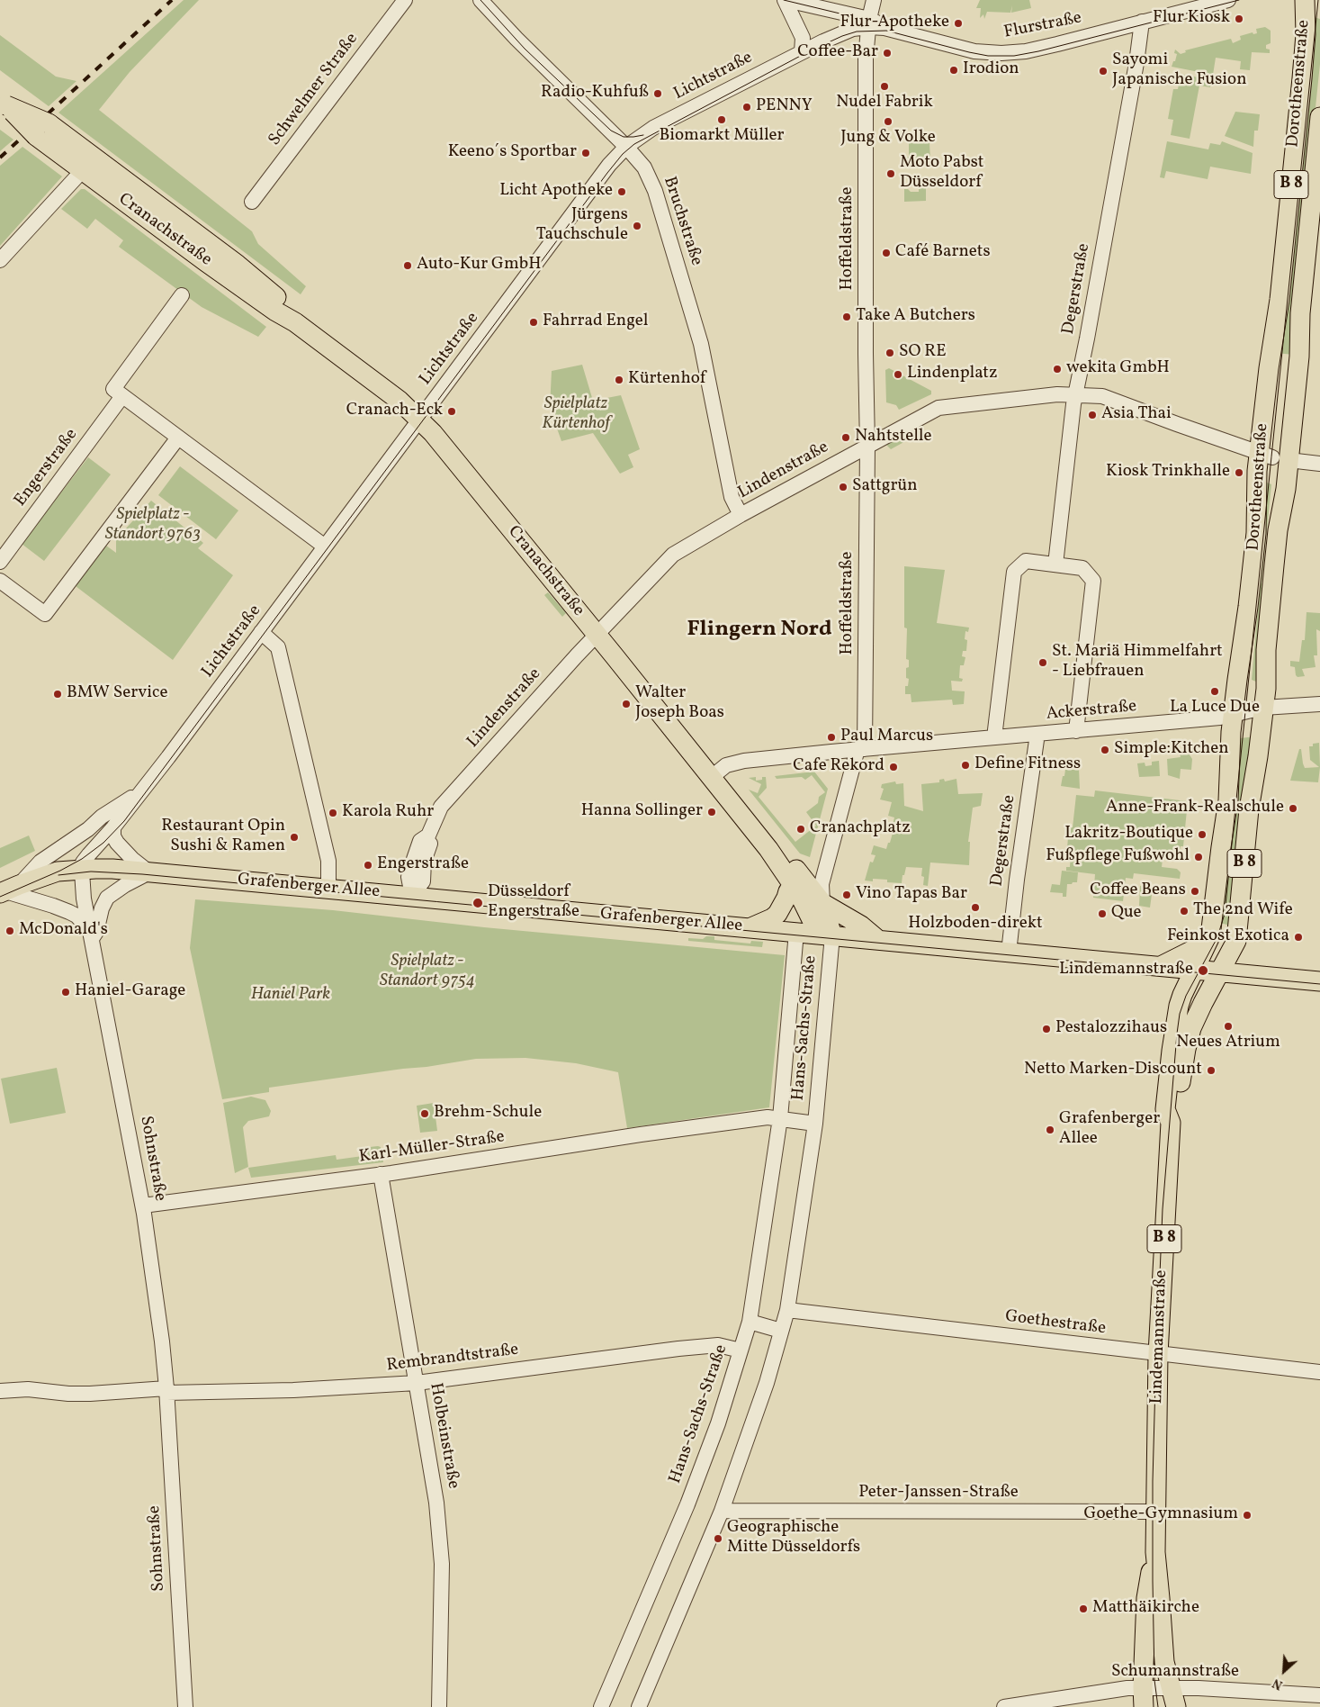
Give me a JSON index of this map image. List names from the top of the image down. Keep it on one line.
{"streets":{"main road":["Dorotheenstraße","B 8","Cranachstraße","Grafenberger Allee","Lindemannstraße"],"street":["Flurstraße","Lichtstraße","Schwelmer Straße","Bruchstraße","Hoffeldstraße","Degerstraße","Engerstraße","Lindenstraße","Ackerstraße","Hans-Sachs-Straße","Karl-Müller-Straße","Sohnstraße","Goethestraße","Rembrandtstraße","Holbeinstraße","Peter-Janssen-Straße","Schumannstraße"]},"crossings":[["Flurstraße","Lichtstraße"],["Flurstraße","Hoffeldstraße"],["Flurstraße","Degerstraße"],["Lichtstraße","Bruchstraße"],["Lichtstraße","Cranachstraße"],["Lichtstraße","Hoffeldstraße"],["Dorotheenstraße","B 8"],["Dorotheenstraße","Lindenstraße"],["Dorotheenstraße","Ackerstraße"],["Dorotheenstraße","Grafenberger Allee"],["Dorotheenstraße","Lindemannstraße"],["B 8","Grafenberger Allee"],["B 8","Lindemannstraße"],["Bruchstraße","Lindenstraße"],["Cranachstraße","Hoffeldstraße"],["Cranachstraße","Lindenstraße"],["Cranachstraße","Grafenberger Allee"],["Cranachstraße","Hans-Sachs-Straße"],["Hoffeldstraße","Lindenstraße"],["Hoffeldstraße","Ackerstraße"],["Degerstraße","Lindenstraße"],["Degerstraße","Ackerstraße"],["Degerstraße","Grafenberger Allee"],["Lindenstraße","Grafenberger Allee"],["Grafenberger Allee","Hans-Sachs-Straße"],["Grafenberger Allee","Sohnstraße"],["Grafenberger Allee","Lindemannstraße"],["Hans-Sachs-Straße","Karl-Müller-Straße"],["Hans-Sachs-Straße","Goethestraße"],["Hans-Sachs-Straße","Rembrandtstraße"],["Hans-Sachs-Straße","Peter-Janssen-Straße"],["Karl-Müller-Straße","Sohnstraße"],["Karl-Müller-Straße","Holbeinstraße"],["Sohnstraße","Rembrandtstraße"],["Goethestraße","Lindemannstraße"],["Lindemannstraße","Peter-Janssen-Straße"],["Lindemannstraße","Schumannstraße"],["Rembrandtstraße","Holbeinstraße"]],"districts":["Flingern Nord"],"parks":["Spielplatz Kürtenhof","Spielplatz - Standort 9763","Spielplatz - Standort 9754","Haniel Park"],"places":["Flur Kiosk","Flur-Apotheke","Coffee-Bar","Irodion","Sayomi Japanische Fusion","Nudel Fabrik","Radio-Kuhfuß","PENNY","Biomarkt Müller","Jung & Volke","Keeno´s Sportbar","Moto Pabst Düsseldorf","Licht Apotheke","Jürgens Tauchschule","Café Barnets","Auto-Kur GmbH","Take A Butchers","Fahrrad Engel","SO RE","wekita GmbH","Lindenplatz","Kürtenhof","Cranach-Eck","Asia Thai","Nahtstelle","Kiosk Trinkhalle","Sattgrün","St. Mariä Himmelfahrt - Liebfrauen","La Luce Due","BMW Service","Walter Joseph Boas","Paul Marcus","Simple:Kitchen","Define Fitness","Cafe Rekord","Anne-Frank-Realschule","Hanna Sollinger","Karola Ruhr","Cranachplatz","Lakritz-Boutique","Restaurant Opin Sushi & Ramen","Fußpflege Fußwohl","Engerstraße","Coffee Beans","Vino Tapas Bar","Düsseldorf Engerstraße","Holzboden-direkt","The 2nd Wife","Que","McDonald's","Feinkost Exotica","Lindemannstraße","Haniel-Garage","Neues Atrium","Pestalozzihaus","Netto Marken-Discount","Brehm-Schule","Grafenberger Allee","Goethe-Gymnasium","Geographische Mitte Düsseldorfs","Matthäikirche"],"north":"bottom left"}
